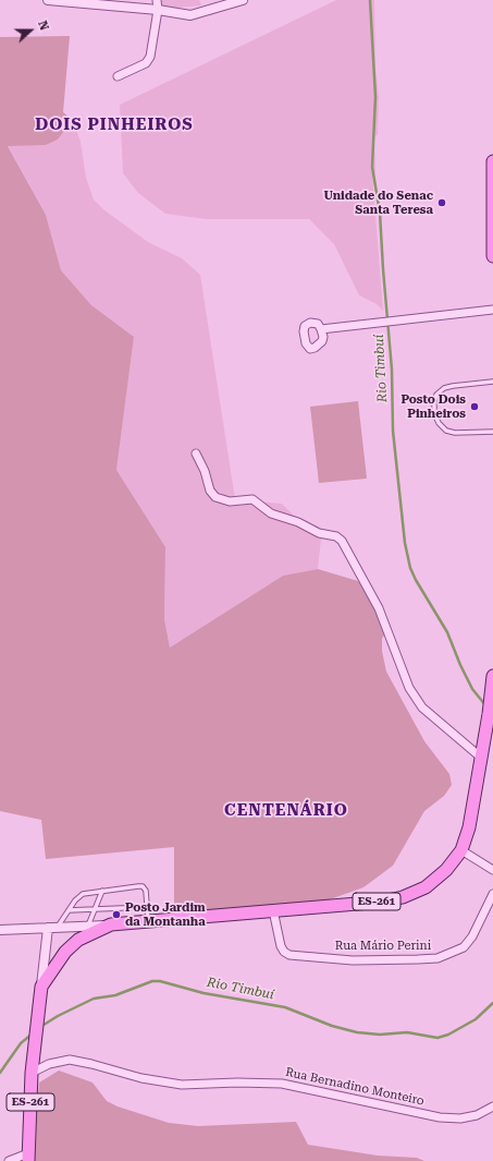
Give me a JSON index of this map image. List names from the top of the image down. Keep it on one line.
{"streets":{"main road":["ES-261"],"street":["Rua Mário Perini","Rua Bernadino Monteiro"]},"crossings":[["ES-261","Rua Mário Perini"],["ES-261","Rua Bernadino Monteiro"]],"districts":["DOIS PINHEIROS","CENTENÁRIO"],"water":["Rio Timbuí"],"places":["Unidade do Senac Santa Teresa","Posto Dois Pinheiros","Posto Jardim da Montanha"],"north":"right"}
